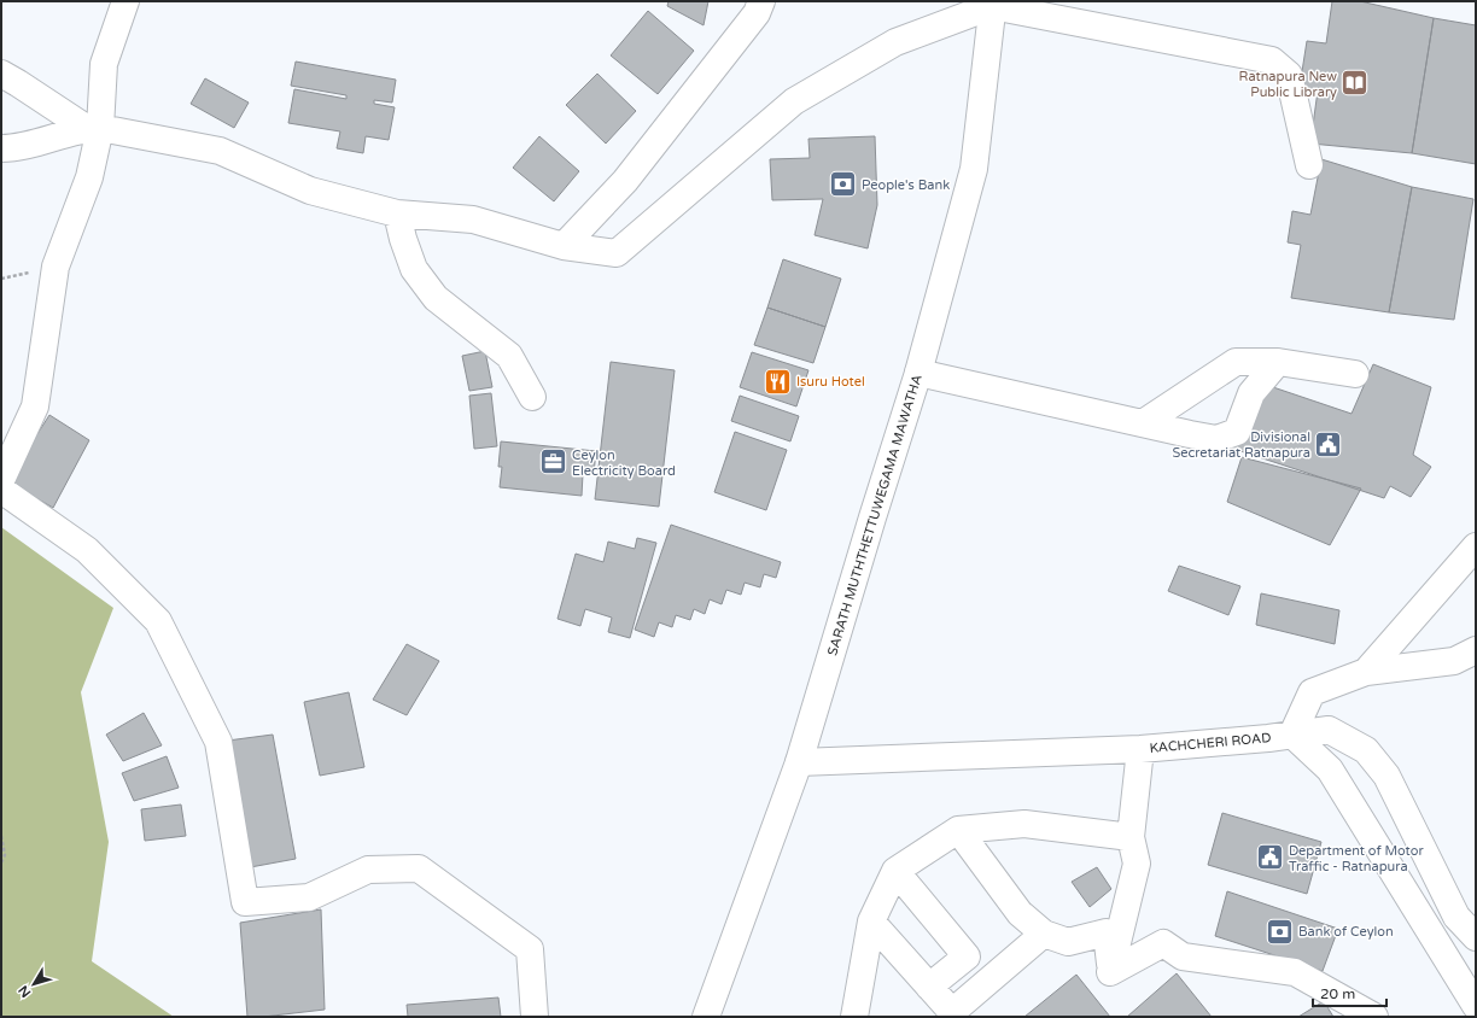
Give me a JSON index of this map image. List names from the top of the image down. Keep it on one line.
{"streets":{"street":["SARATH MUTHTHETTUWEGAMA MAWATHA","KACHCHERI ROAD"]},"crossings":[["SARATH MUTHTHETTUWEGAMA MAWATHA","KACHCHERI ROAD"]],"places":{"library":["Ratnapura New Public Library"],"bank":["People's Bank","Bank of Ceylon"],"restaurant":["Isuru Hotel"],"public building":["Divisional Secretariat Ratnapura","Department of Motor Traffic - Ratnapura"],"office":["Ceylon Electricity Board"]},"scale_bar":"20 m","north":"bottom left"}
